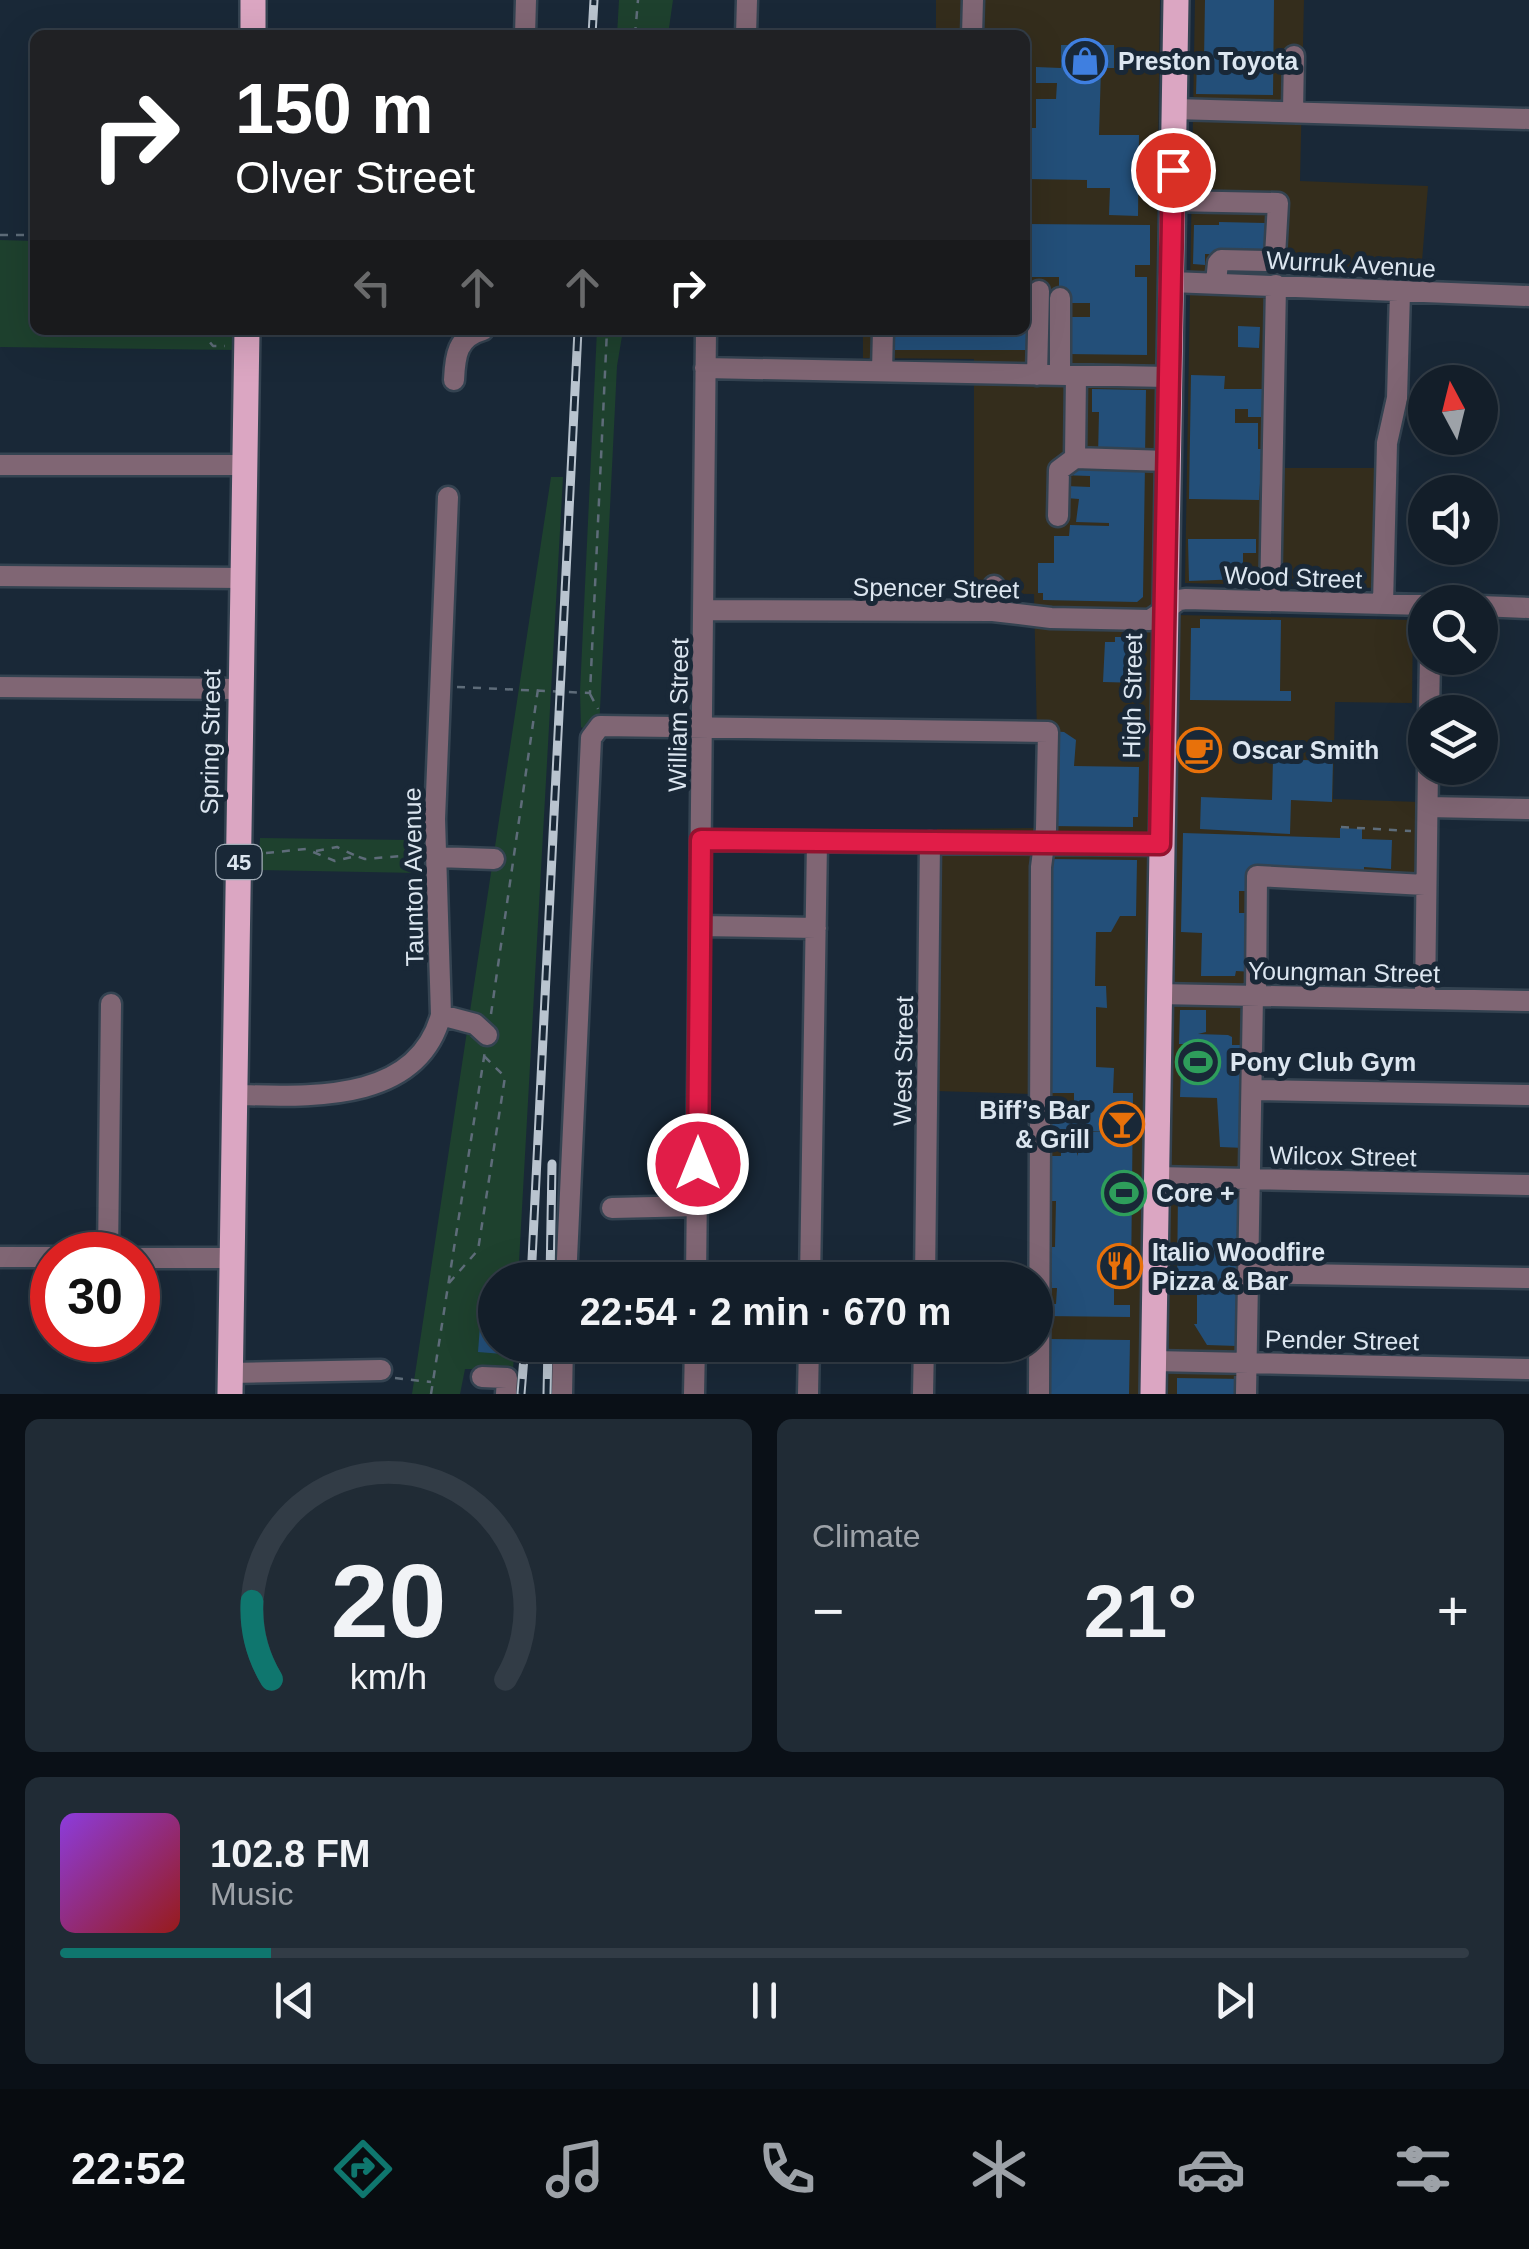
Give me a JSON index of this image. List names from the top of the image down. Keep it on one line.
{"streets":{"main road":["High Street","Spring Street","45"],"street":["Wurruk Avenue","Wood Street","Spencer Street","William Street","Taunton Avenue","Youngman Street","West Street","Wilcox Street","Pender Street"]},"crossings":[["Wurruk Avenue","High Street"],["Wood Street","Spencer Street"],["Wood Street","High Street"],["Spencer Street","High Street"],["Spencer Street","William Street"],["High Street","Youngman Street"],["High Street","Wilcox Street"],["High Street","Pender Street"]],"places":{"shop":["Preston Toyota"],"cafe":["Oscar Smith"],"sports":["Pony Club Gym","Core +"],"bar":["Biff’s Bar & Grill"],"restaurant":["Italio Woodfire Pizza & Bar"]},"north":"top","page":{"turn":["150 m","Olver Street"],"limit":"30","trip":"22:54 · 2 min · 670 m","tile":"Climate","heat":["−","21°","+"],"song":["102.8 FM","Music"],"tabs":"22:52","gauge":["20","km/h"]}}
